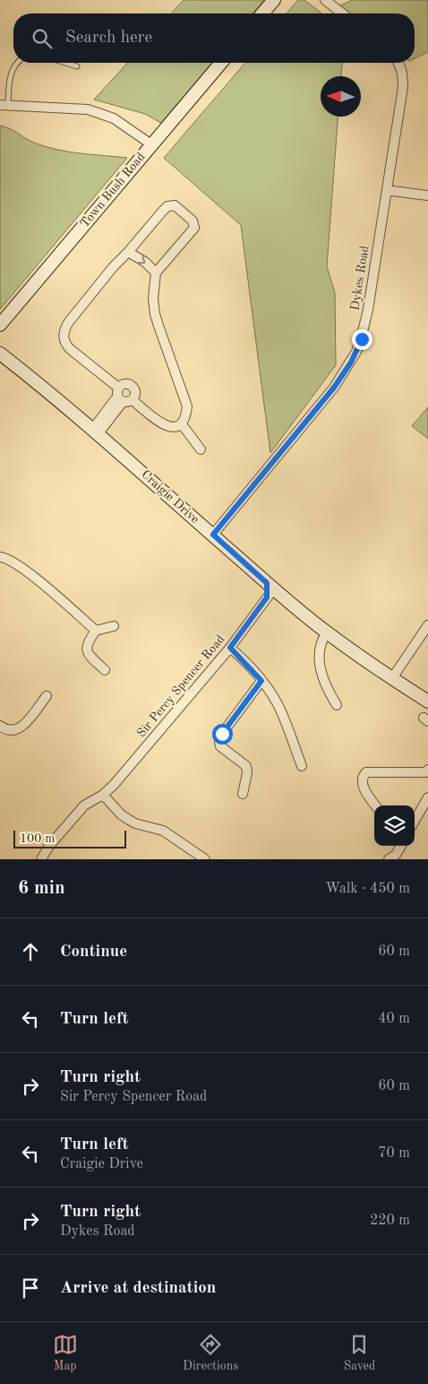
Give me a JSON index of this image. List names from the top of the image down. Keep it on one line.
{"streets":{"street":["Town Bush Road","Dykes Road","Craigie Drive","Sir Percy Spencer Road"]},"crossings":[["Dykes Road","Craigie Drive"],["Craigie Drive","Sir Percy Spencer Road"]],"scale_bar":"100 m","north":"left","page":{"search":"Search here","scale":"100 m","heading":["6 min","Walk · 450 m"],"list":[["Continue","60 m"],["Turn left","40 m"],["Turn right","Sir Percy Spencer Road","60 m"],["Turn left","Craigie Drive","70 m"],["Turn right","Dykes Road","220 m"],"Arrive at destination"],"nav":["Map","Directions","Saved"]}}
